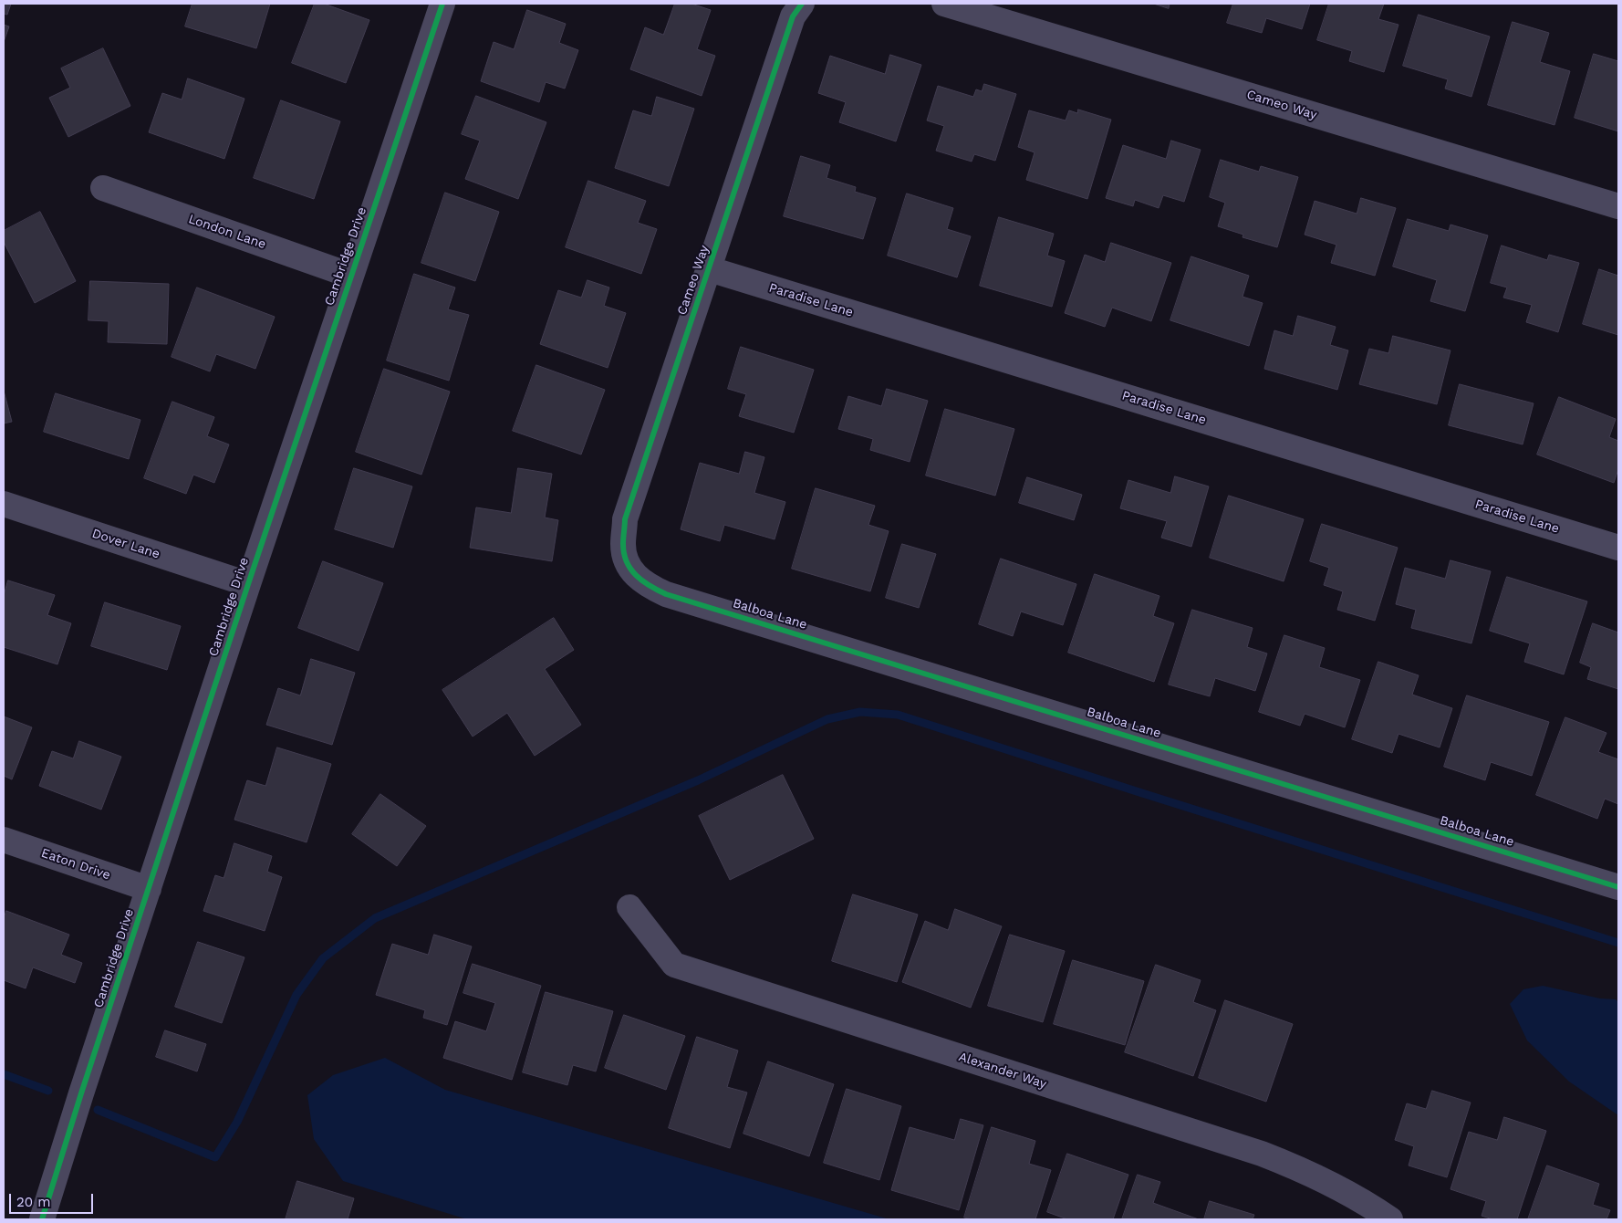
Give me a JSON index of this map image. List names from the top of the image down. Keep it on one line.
{"streets":{"street":["Cameo Way","London Lane","Cambridge Drive","Paradise Lane","Dover Lane","Balboa Lane","Eaton Drive","Alexander Way"]},"crossings":[["Cameo Way","Paradise Lane"],["Cameo Way","Balboa Lane"],["London Lane","Cambridge Drive"],["Cambridge Drive","Dover Lane"],["Cambridge Drive","Eaton Drive"]],"scale_bar":"20 m"}
